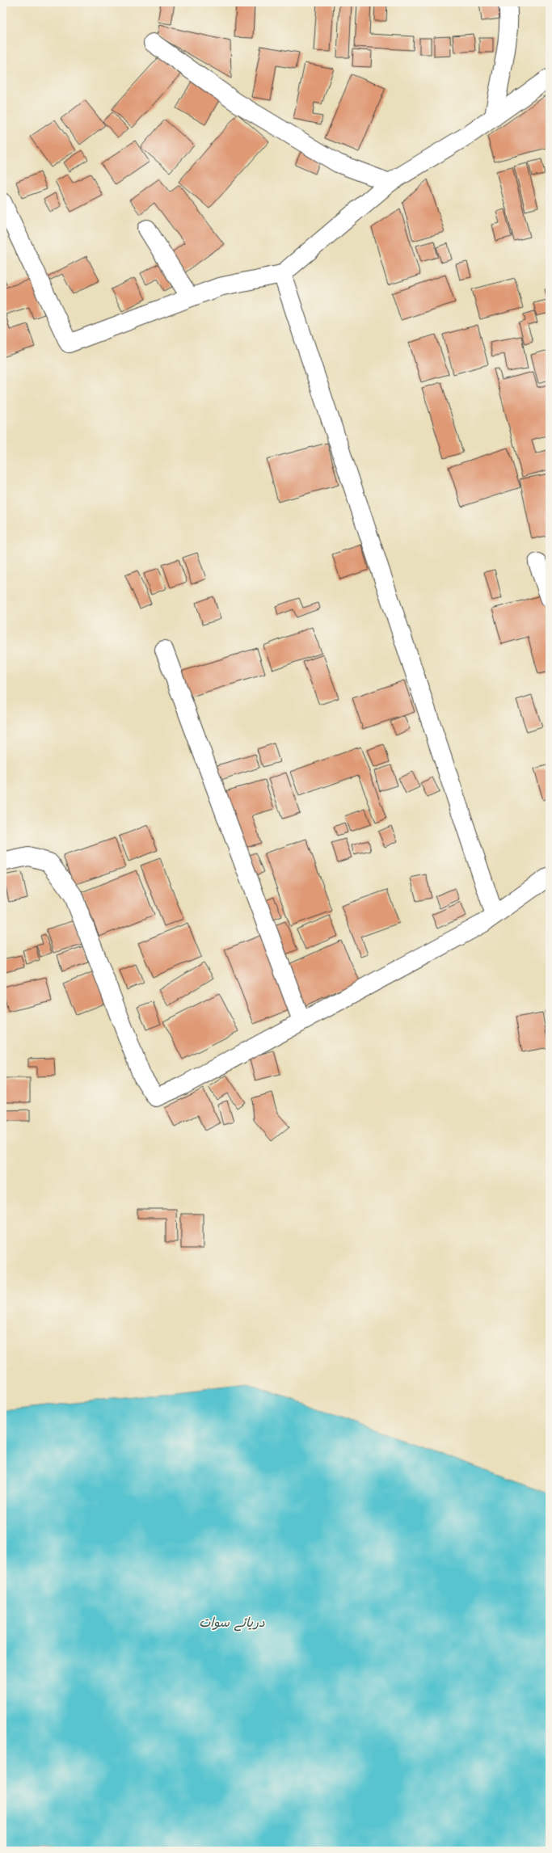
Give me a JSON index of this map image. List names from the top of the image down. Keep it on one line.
{"water":["دریائے سوات"]}
